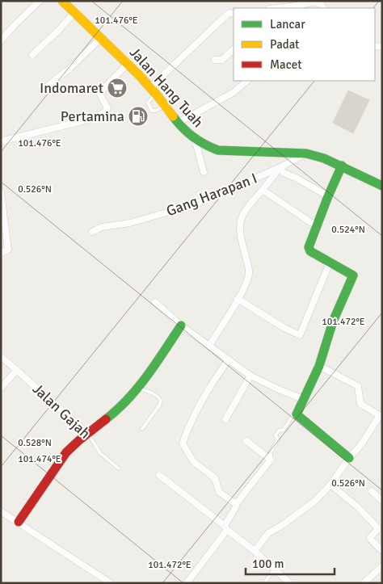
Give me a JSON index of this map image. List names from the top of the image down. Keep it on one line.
{"streets":{"street":["Jalan Hang Tuah","Gang Harapan I","Jalan Gajah"]},"crossings":[["Jalan Hang Tuah","Gang Harapan I"]],"places":{"supermarket":["Indomaret"],"fuel station":["Pertamina"]},"legend":["Lancar","Padat","Macet"],"scale_bar":"100 m","coordinates":["101.476°E","0.526°N","0.524°N","101.472°E","0.528°N","101.474°E"]}
